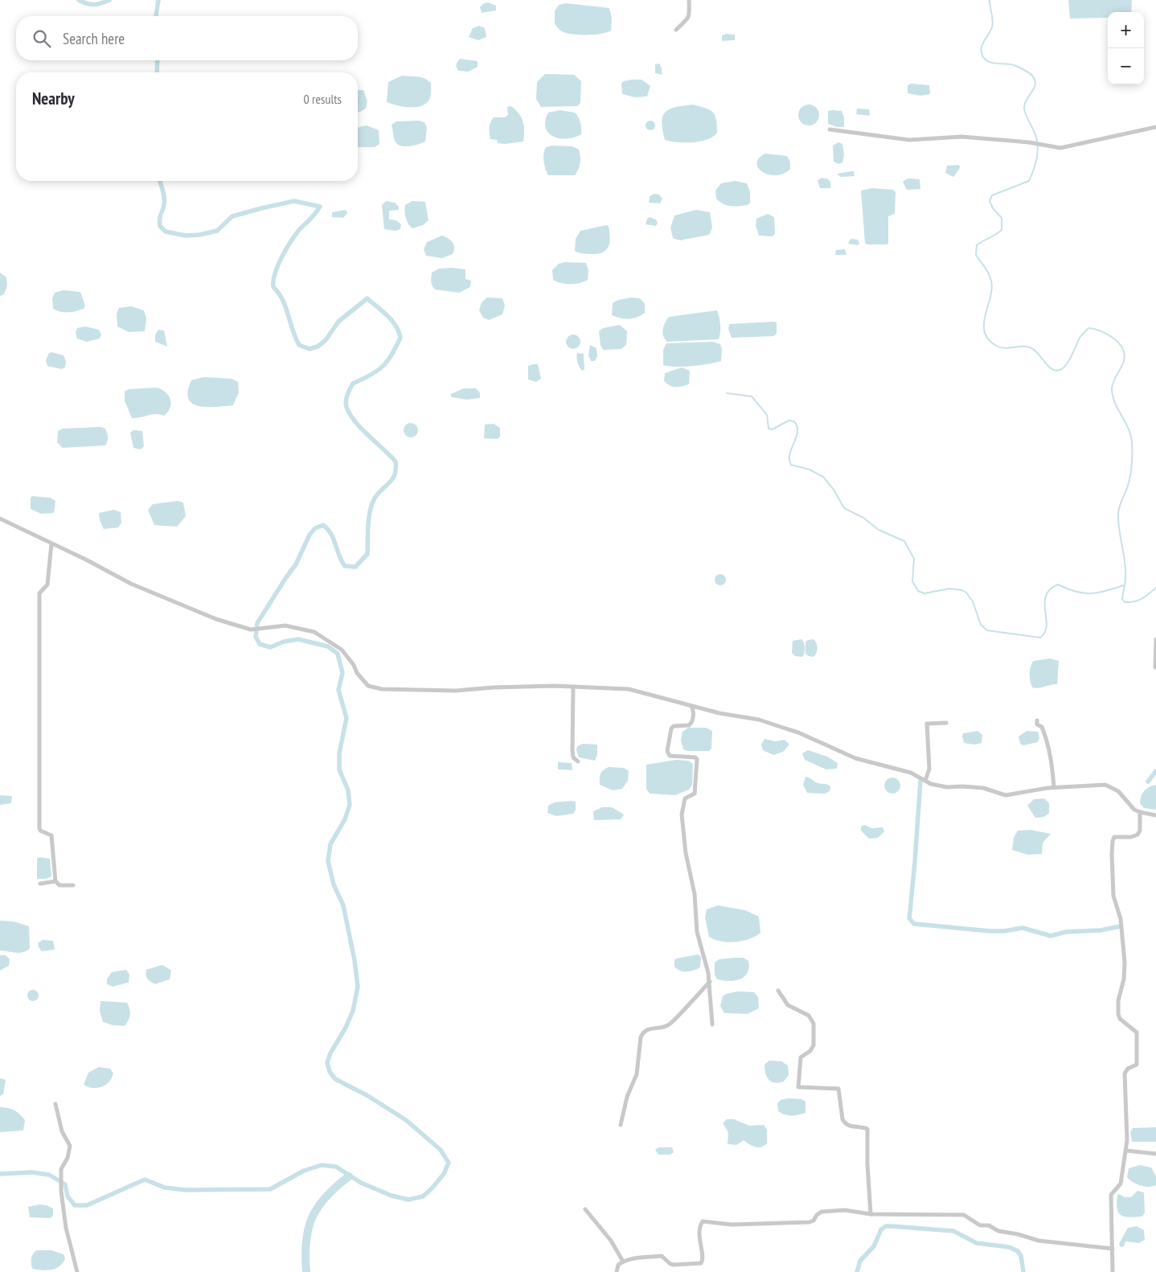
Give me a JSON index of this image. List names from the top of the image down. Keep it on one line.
{"page":{"map_buttons":["+","−"],"search":"Search here","heading":["Nearby","0 results"]}}
